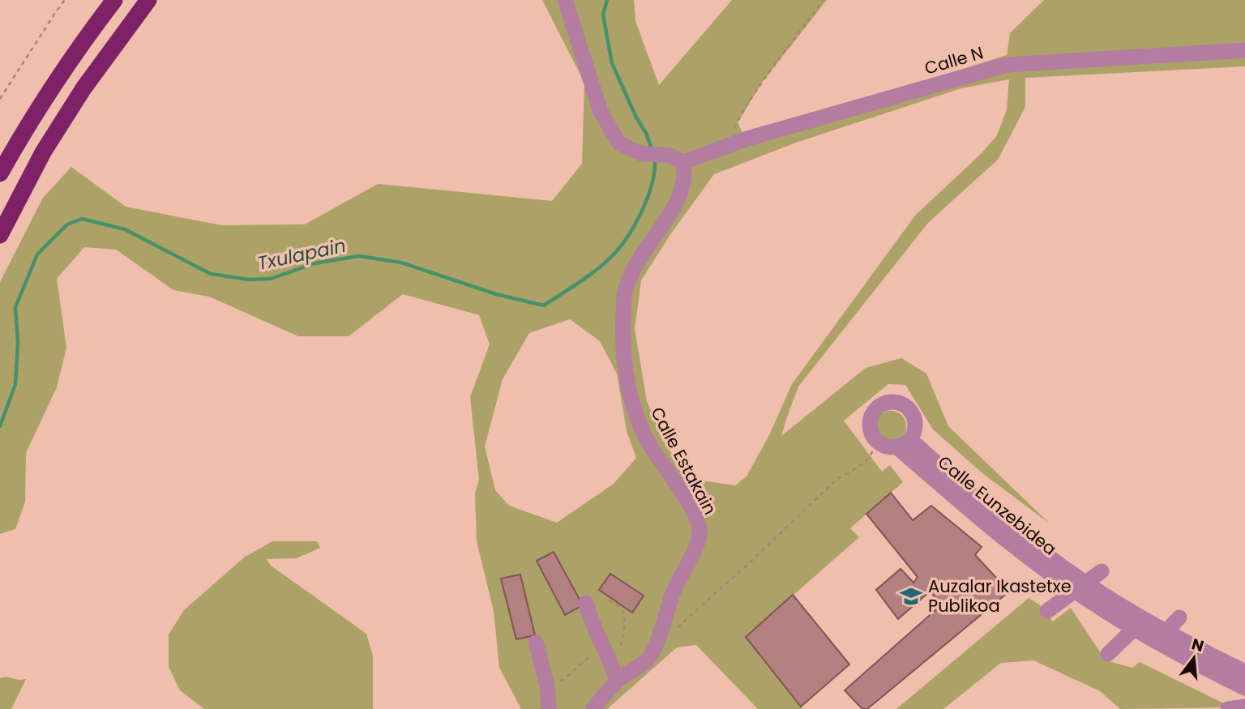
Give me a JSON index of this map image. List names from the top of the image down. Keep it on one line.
{"streets":{"street":["Calle N","Calle Estakain","Calle Eunzebidea"]},"crossings":[["Calle N","Calle Estakain"]],"water":["Txulapain"],"places":{"school or university":["Auzalar Ikastetxe Publikoa"]},"north":"top"}
